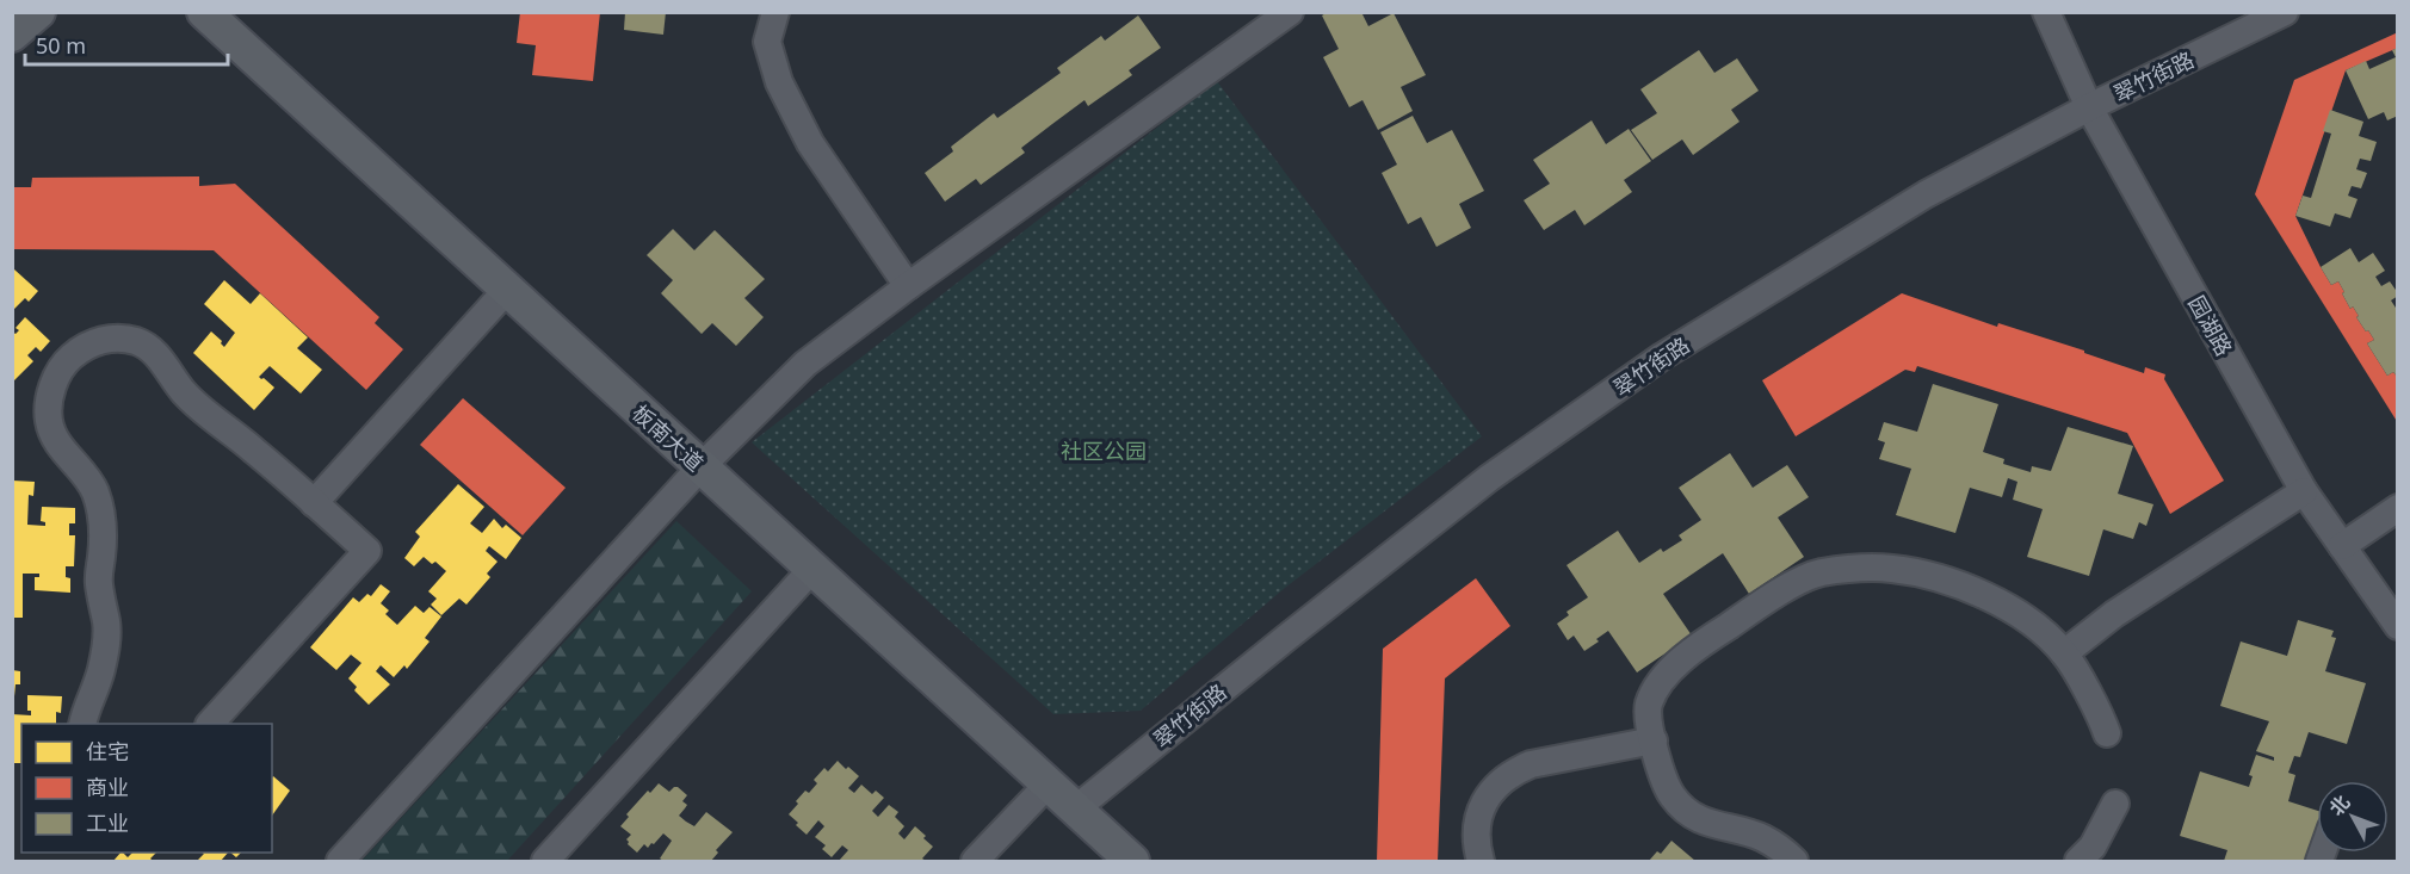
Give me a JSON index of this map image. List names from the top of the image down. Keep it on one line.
{"streets":{"main road":["板南大道"],"street":["翠竹街路","园湖路"]},"crossings":[["翠竹街路","园湖路"],["翠竹街路","板南大道"]],"parks":["社区公园"],"legend":["住宅","商业","工业"],"scale_bar":"50 m","north":"top left"}
